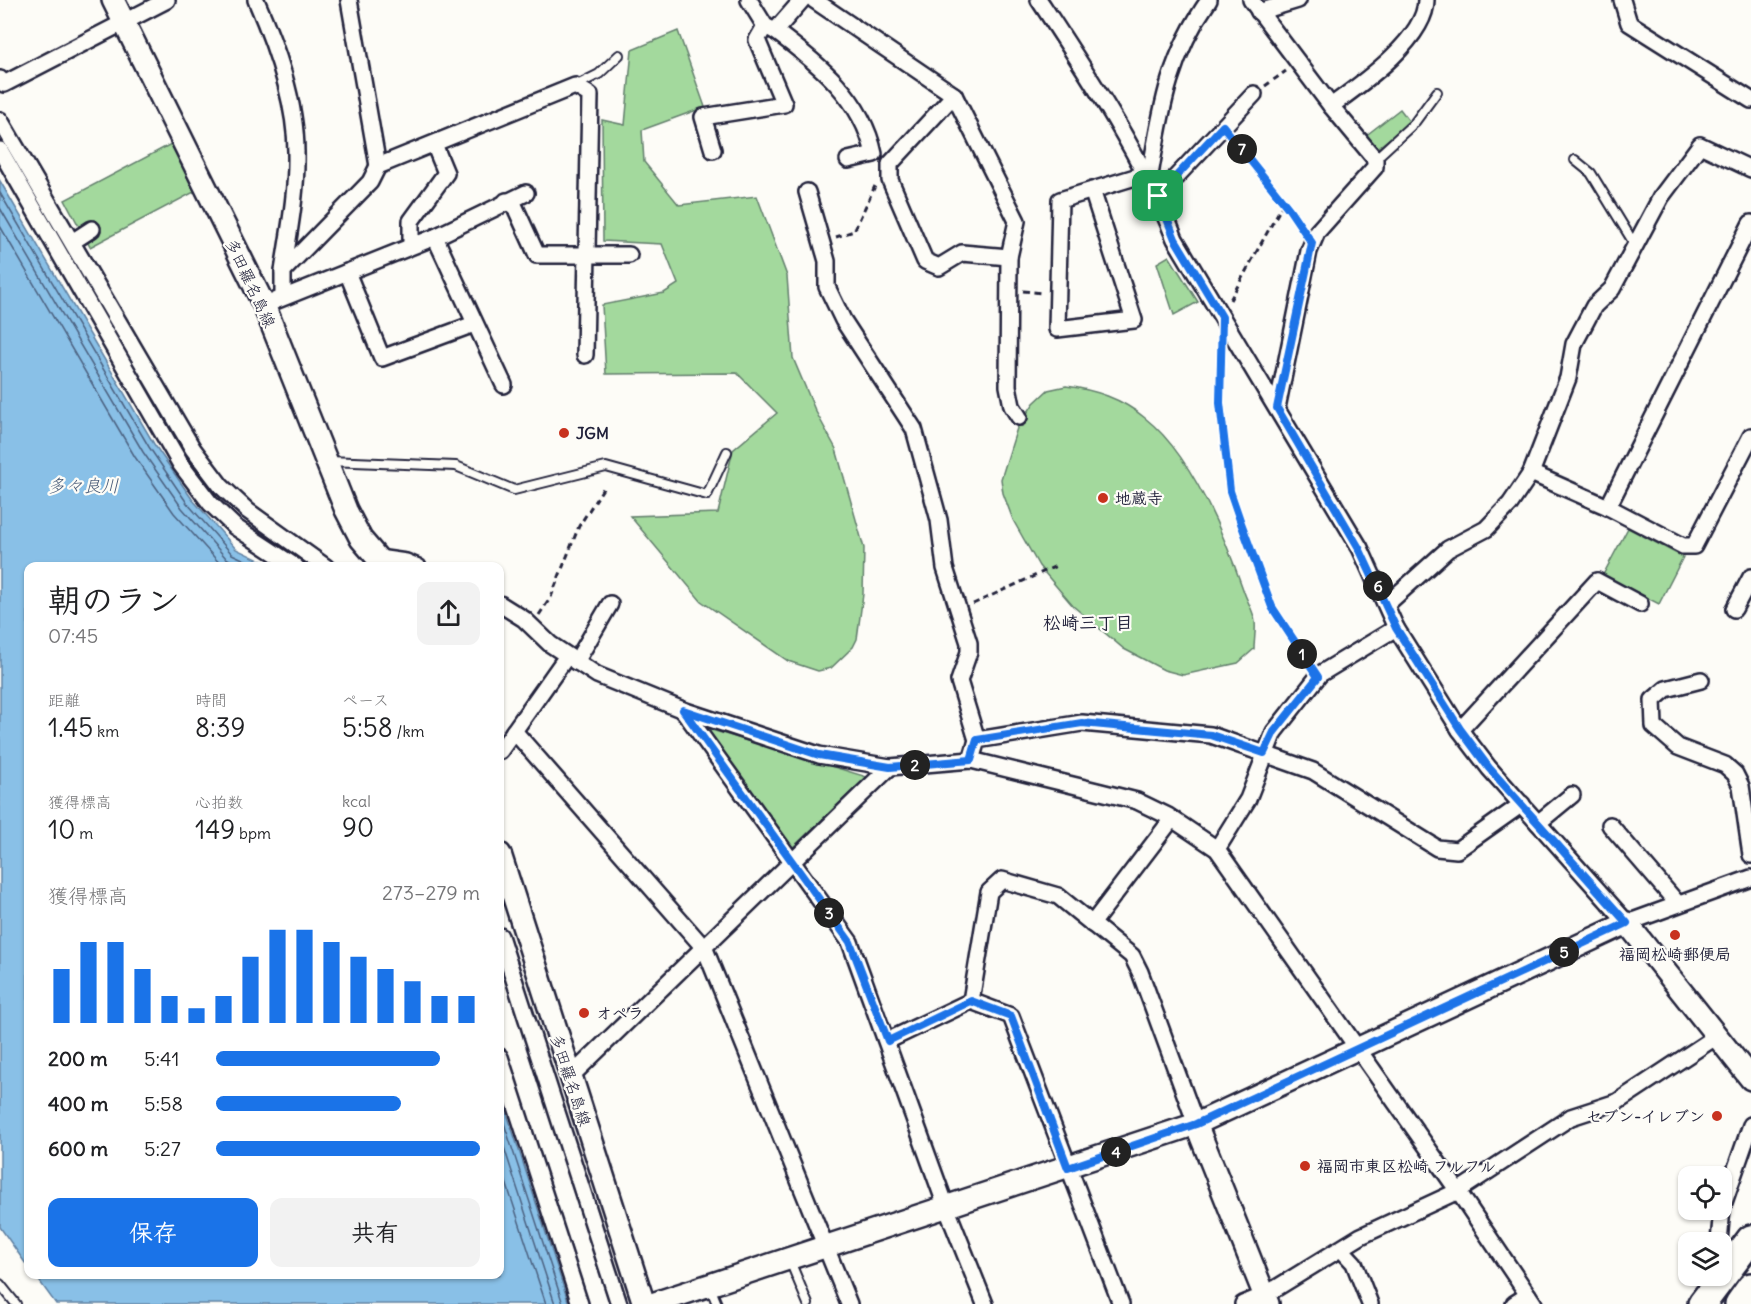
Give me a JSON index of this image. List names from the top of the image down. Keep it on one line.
{"streets":{"street":["多田羅名島線"]},"districts":["松崎三丁目"],"water":["多々良川"],"places":["JGM","地蔵寺","福岡松崎郵便局","オペラ","セブン-イレブン","福岡市東区松崎 フルフル"],"page":{"pins":["7","6","1","2","3","5","4"],"heading":["朝のラン","07:45"],"stats":[["距離","1.45 km"],["時間","8:39"],["ペース","5:58 /km"],["獲得標高","10 m"],["心拍数","149 bpm"],["kcal","90"]],"chart":["獲得標高","273–279 m"],"list":[{"name":"200 m","note":"5:41"},{"name":"400 m","note":"5:58"},{"name":"600 m","note":"5:27"}],"buttons":["保存","共有"]}}
